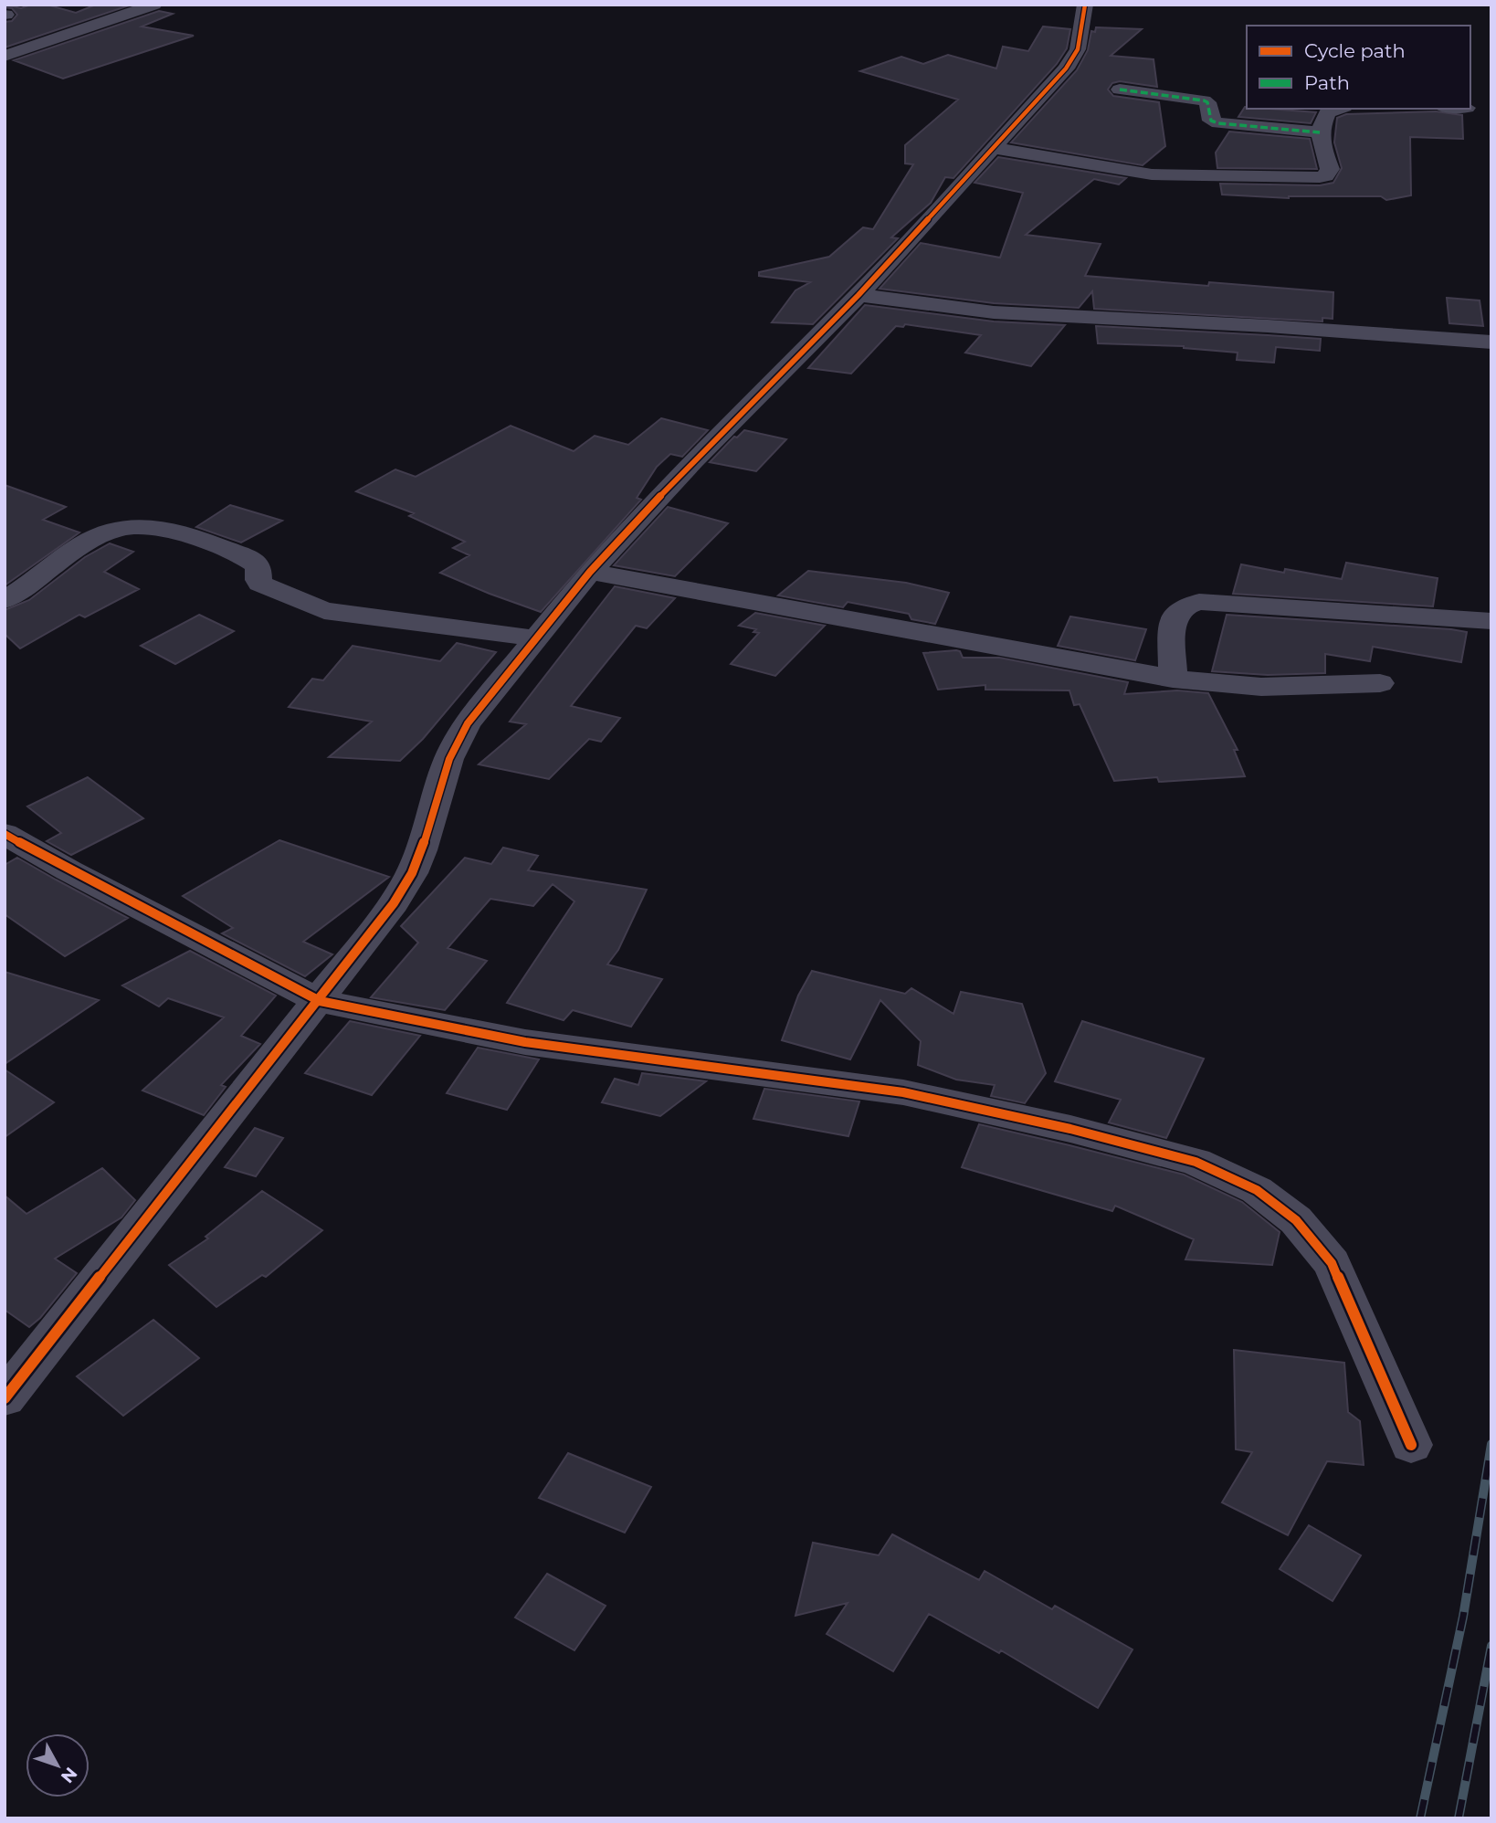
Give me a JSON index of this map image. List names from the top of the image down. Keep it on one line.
{"legend":["Cycle path","Path"],"north":"bottom right"}
